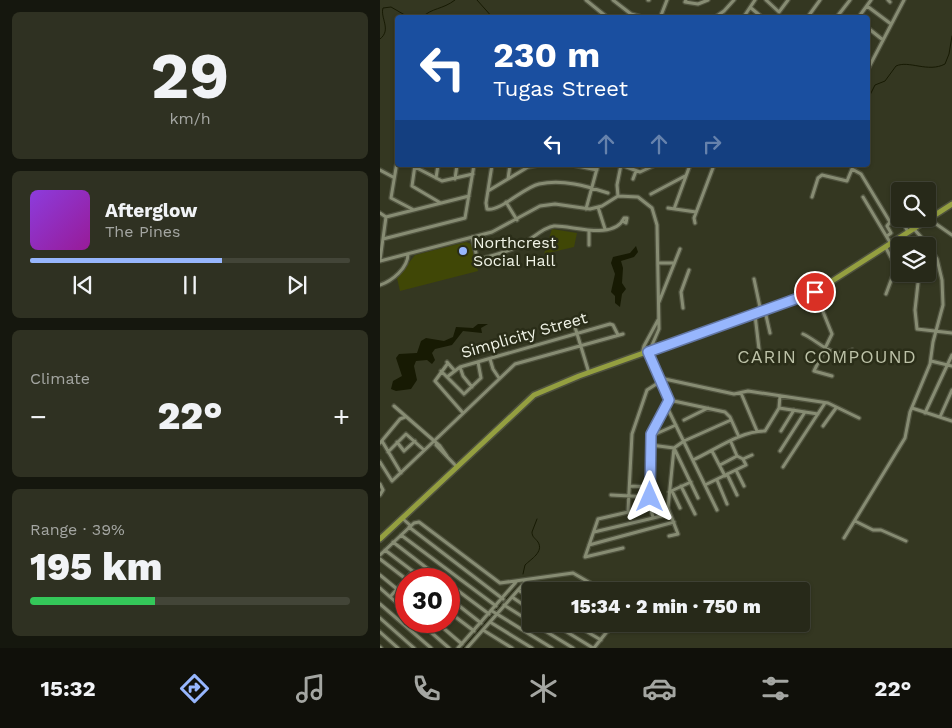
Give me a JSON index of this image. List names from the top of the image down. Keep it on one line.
{"streets":{"street":["Simplicity Street"]},"districts":["CARIN COMPOUND"],"places":["Northcrest Social Hall"],"page":{"tile":[["29","km/h"],"Climate",["Range · 39%","195 km"]],"turn":["230 m","Tugas Street"],"song":["Afterglow","The Pines"],"heat":["−","22°","+"],"limit":"30","trip":"15:34 · 2 min · 750 m","tabs":["15:32","22°"]}}
